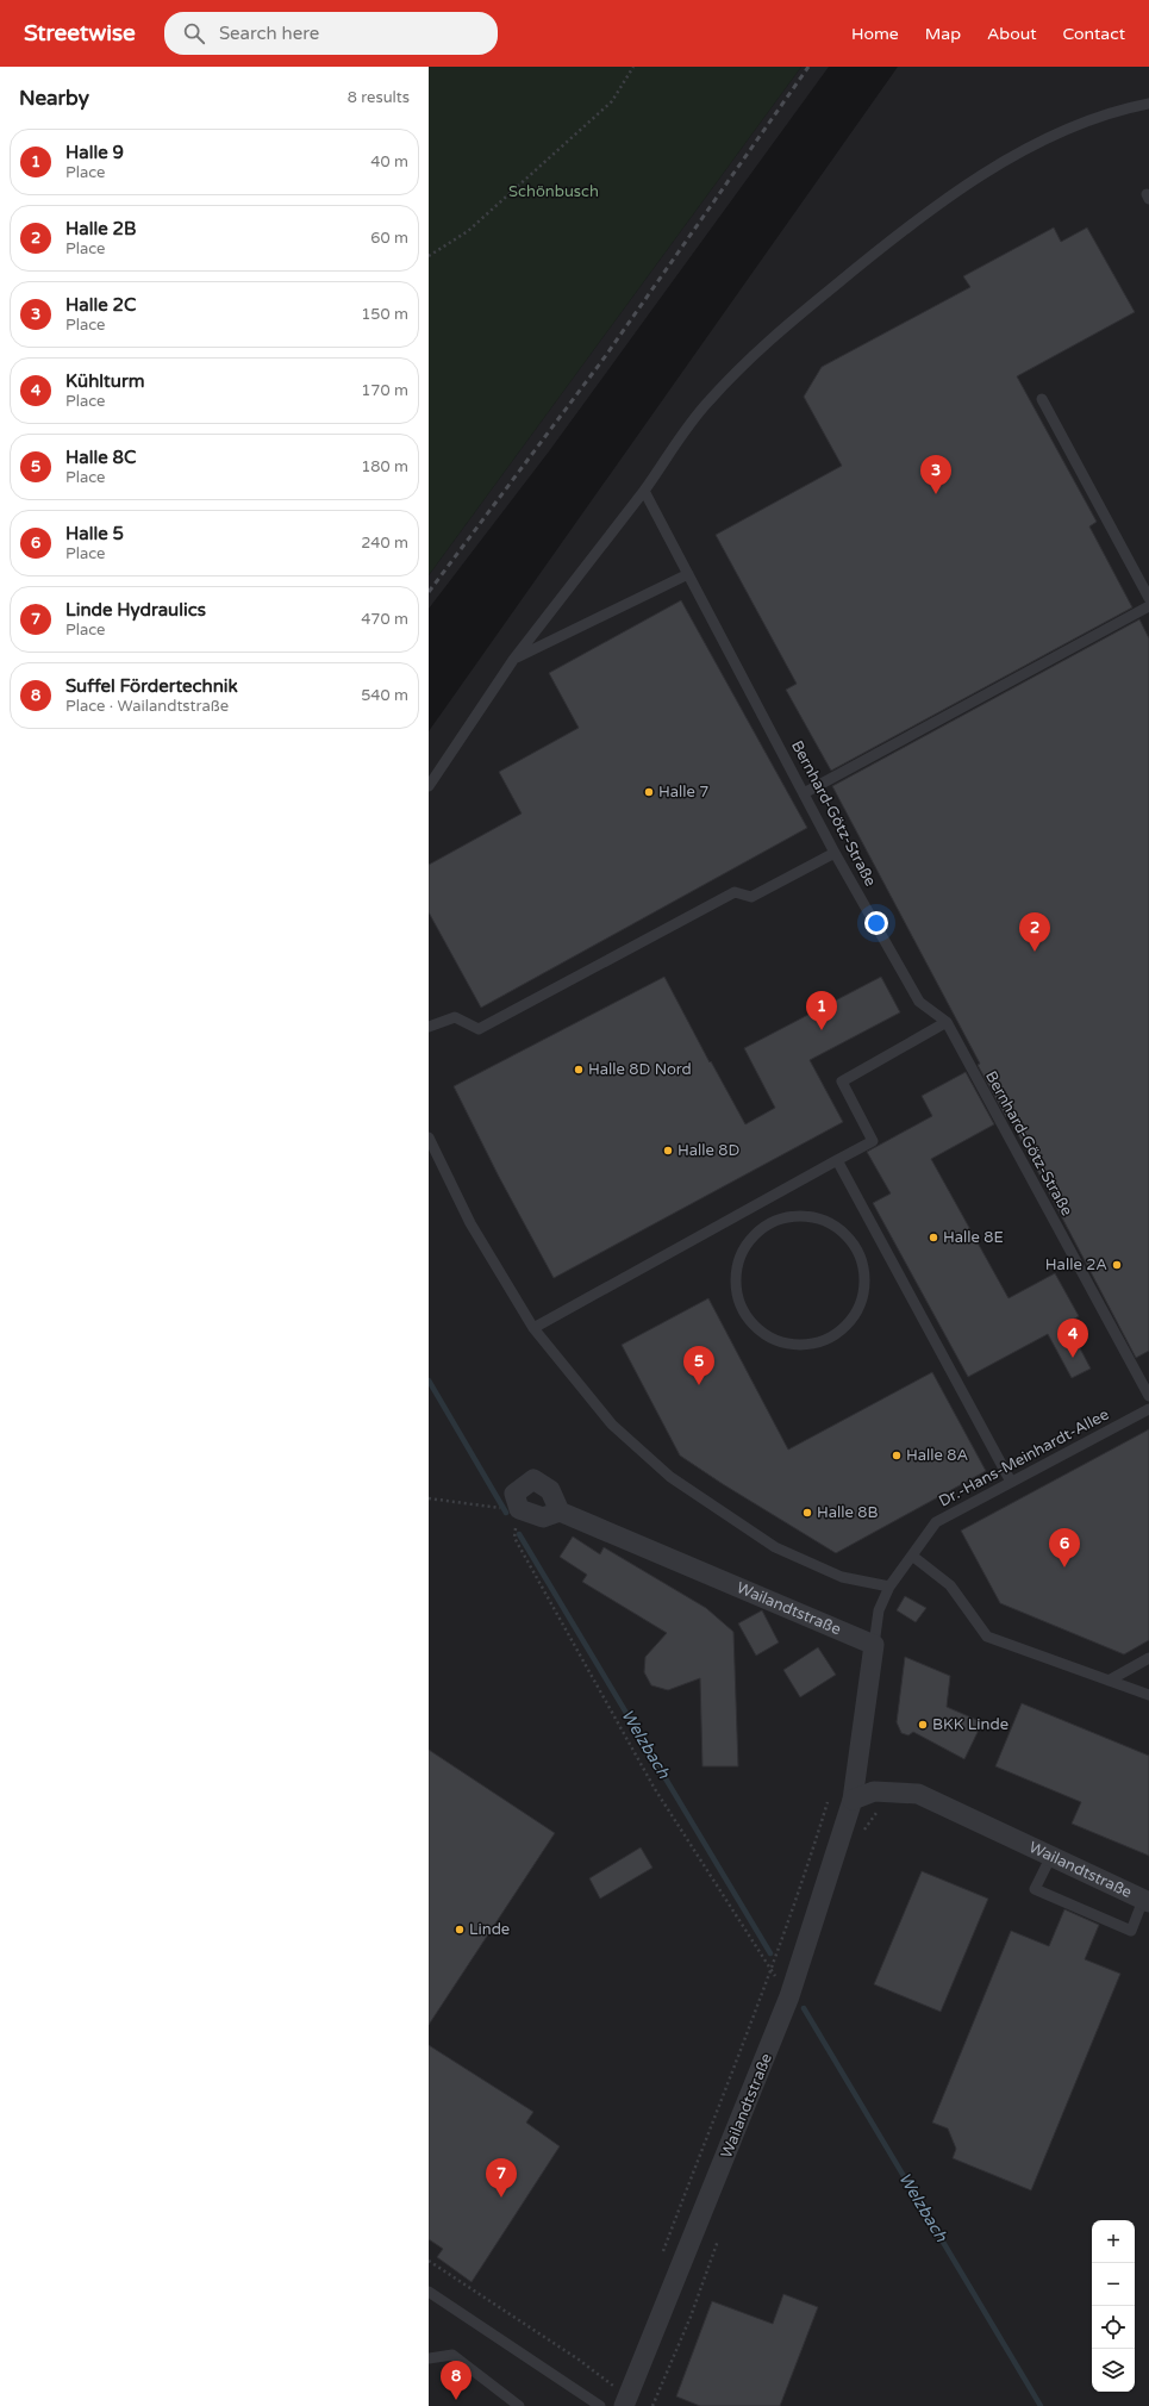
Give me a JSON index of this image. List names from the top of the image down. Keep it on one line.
{"streets":{"street":["Wailandtstraße"],"lane":["Bernhard-Götz-Straße","Dr.-Hans-Meinhardt-Allee"]},"crossings":[["Dr.-Hans-Meinhardt-Allee","Wailandtstraße"]],"water":["Welzbach"],"parks":["Schönbusch"],"places":["Halle 7","Halle 8D Nord","Halle 8D","Halle 8E","Halle 2A","Halle 8A","Halle 8B","BKK Linde","Linde"],"page":{"header":"Streetwise","search":"Search here","nav":["Home","Map","About","Contact"],"heading":["Nearby","8 results"],"list":[{"mark":"1","name":"Halle 9","note":"Place","value":"40 m"},{"mark":"2","name":"Halle 2B","note":"Place","value":"60 m"},{"mark":"3","name":"Halle 2C","note":"Place","value":"150 m"},{"mark":"4","name":"Kühlturm","note":"Place","value":"170 m"},{"mark":"5","name":"Halle 8C","note":"Place","value":"180 m"},{"mark":"6","name":"Halle 5","note":"Place","value":"240 m"},{"mark":"7","name":"Linde Hydraulics","note":"Place","value":"470 m"},{"mark":"8","name":"Suffel Fördertechnik","note":"Place · Wailandtstraße","value":"540 m"}],"pins":["3","2","1","4","5","6","7","8"],"map_buttons":["+","−"]}}
